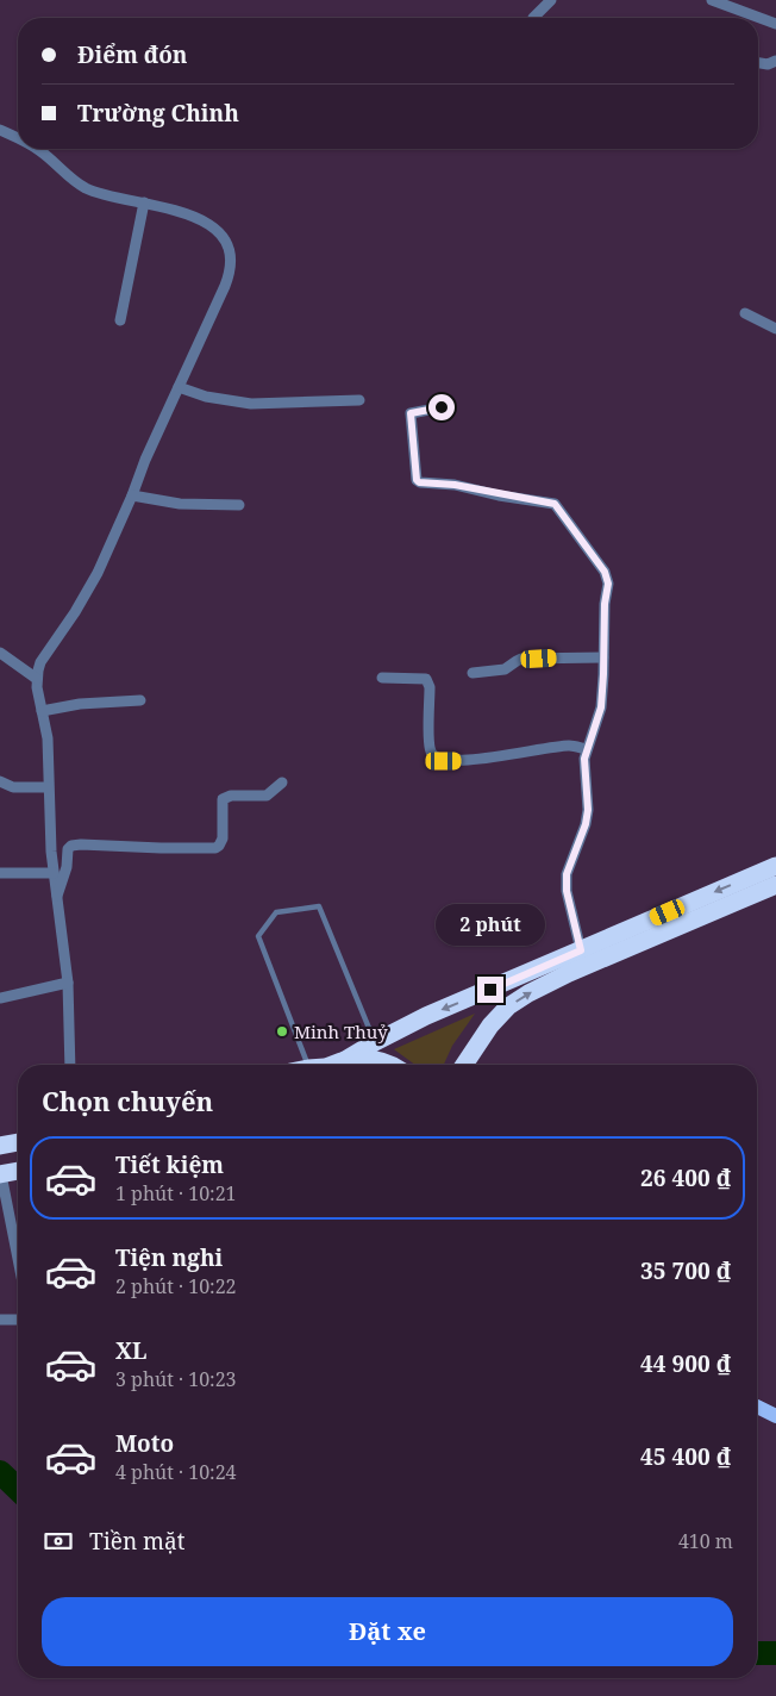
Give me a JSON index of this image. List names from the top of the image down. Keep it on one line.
{"places":["Minh Thuỷ"],"page":{"banner":["Điểm đón","Trường Chinh"],"bubble":"2 phút","heading":"Chọn chuyến","list":[{"name":"Tiết kiệm","note":"1 phút · 10:21","value":"26 400 ₫"},{"name":"Tiện nghi","note":"2 phút · 10:22","value":"35 700 ₫"},{"name":"XL","note":"3 phút · 10:23","value":"44 900 ₫"},{"name":"Moto","note":"4 phút · 10:24","value":"45 400 ₫"}],"pay":["Tiền mặt","410 m"],"buttons":"Đặt xe"}}
